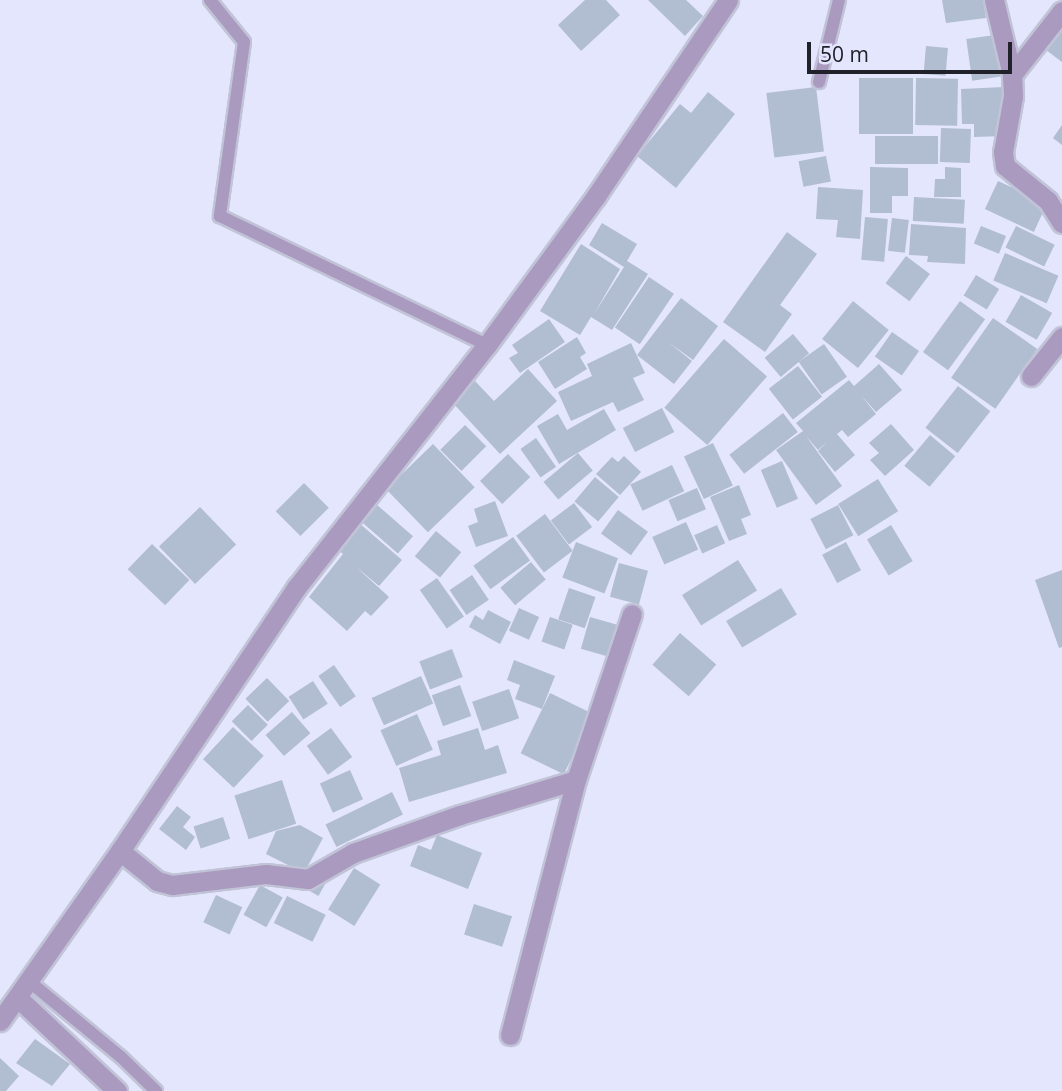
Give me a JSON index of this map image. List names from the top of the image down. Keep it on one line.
{"scale_bar":"50 m"}
